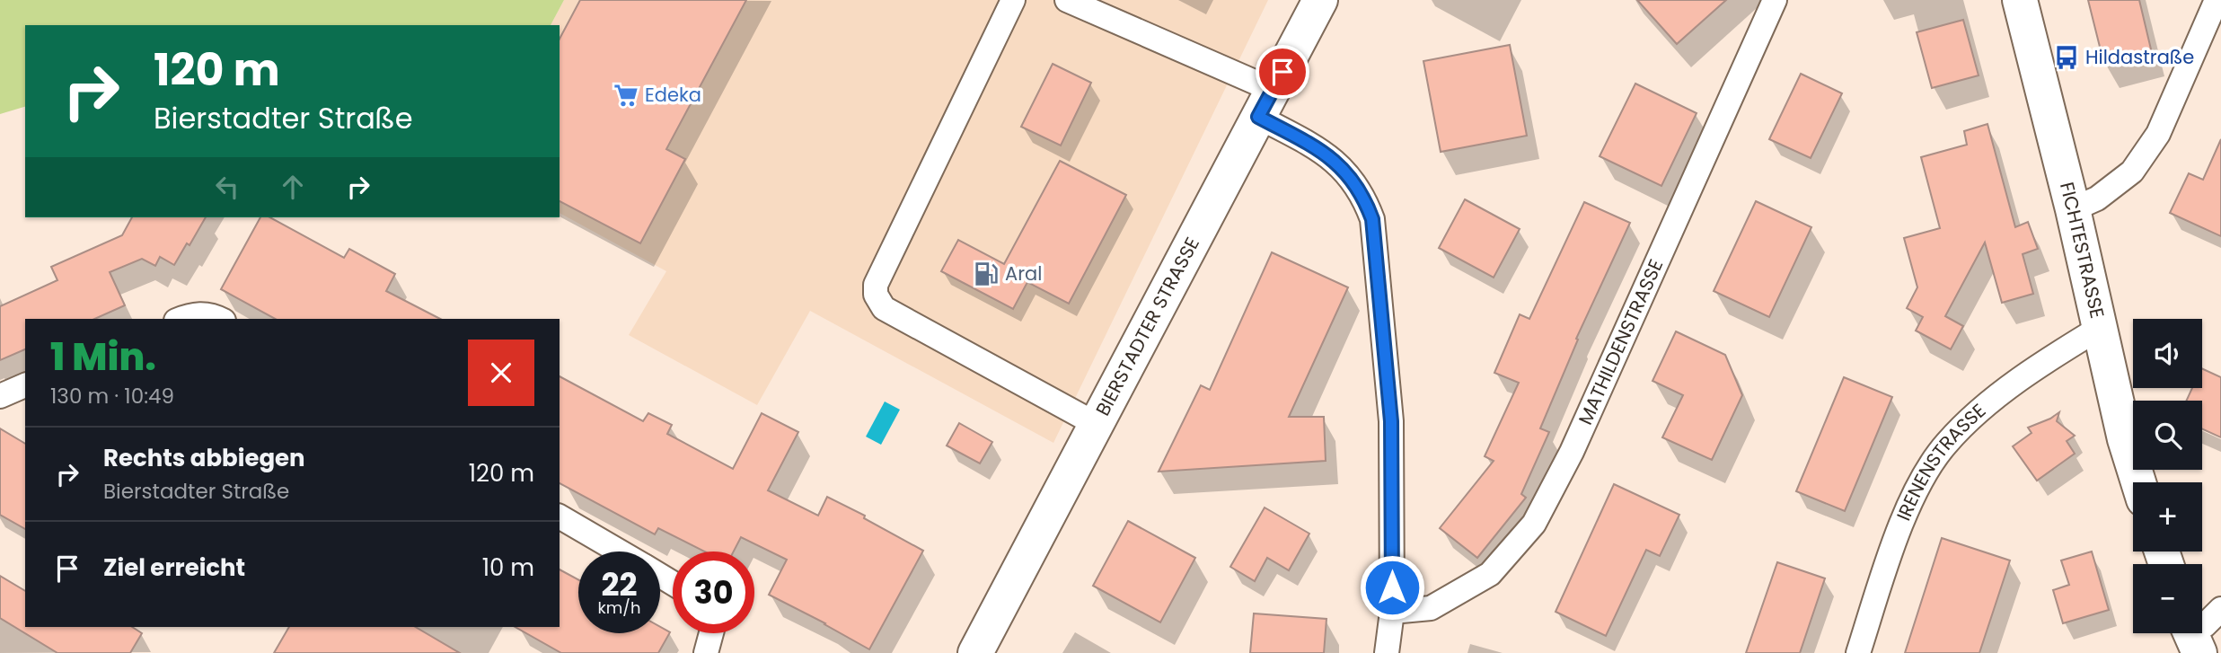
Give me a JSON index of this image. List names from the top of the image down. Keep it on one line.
{"streets":{"main road":["FICHTESTRASSE","BIERSTADTER STRASSE"],"street":["MATHILDENSTRASSE","IRENENSTRASSE"]},"crossings":[["FICHTESTRASSE","IRENENSTRASSE"]],"places":{"bus stop":["Hildastraße"],"supermarket":["Edeka"],"fuel station":["Aral"]},"page":{"turn":["120 m","Bierstadter Straße"],"map_buttons":["+","−"],"heading":["1 Min.","130 m · 10:49"],"list":[{"name":"Rechts abbiegen","note":"Bierstadter Straße","value":"120 m"},{"name":"Ziel erreicht","value":"10 m"}],"speed":"22 km/h","limit":"30"}}
